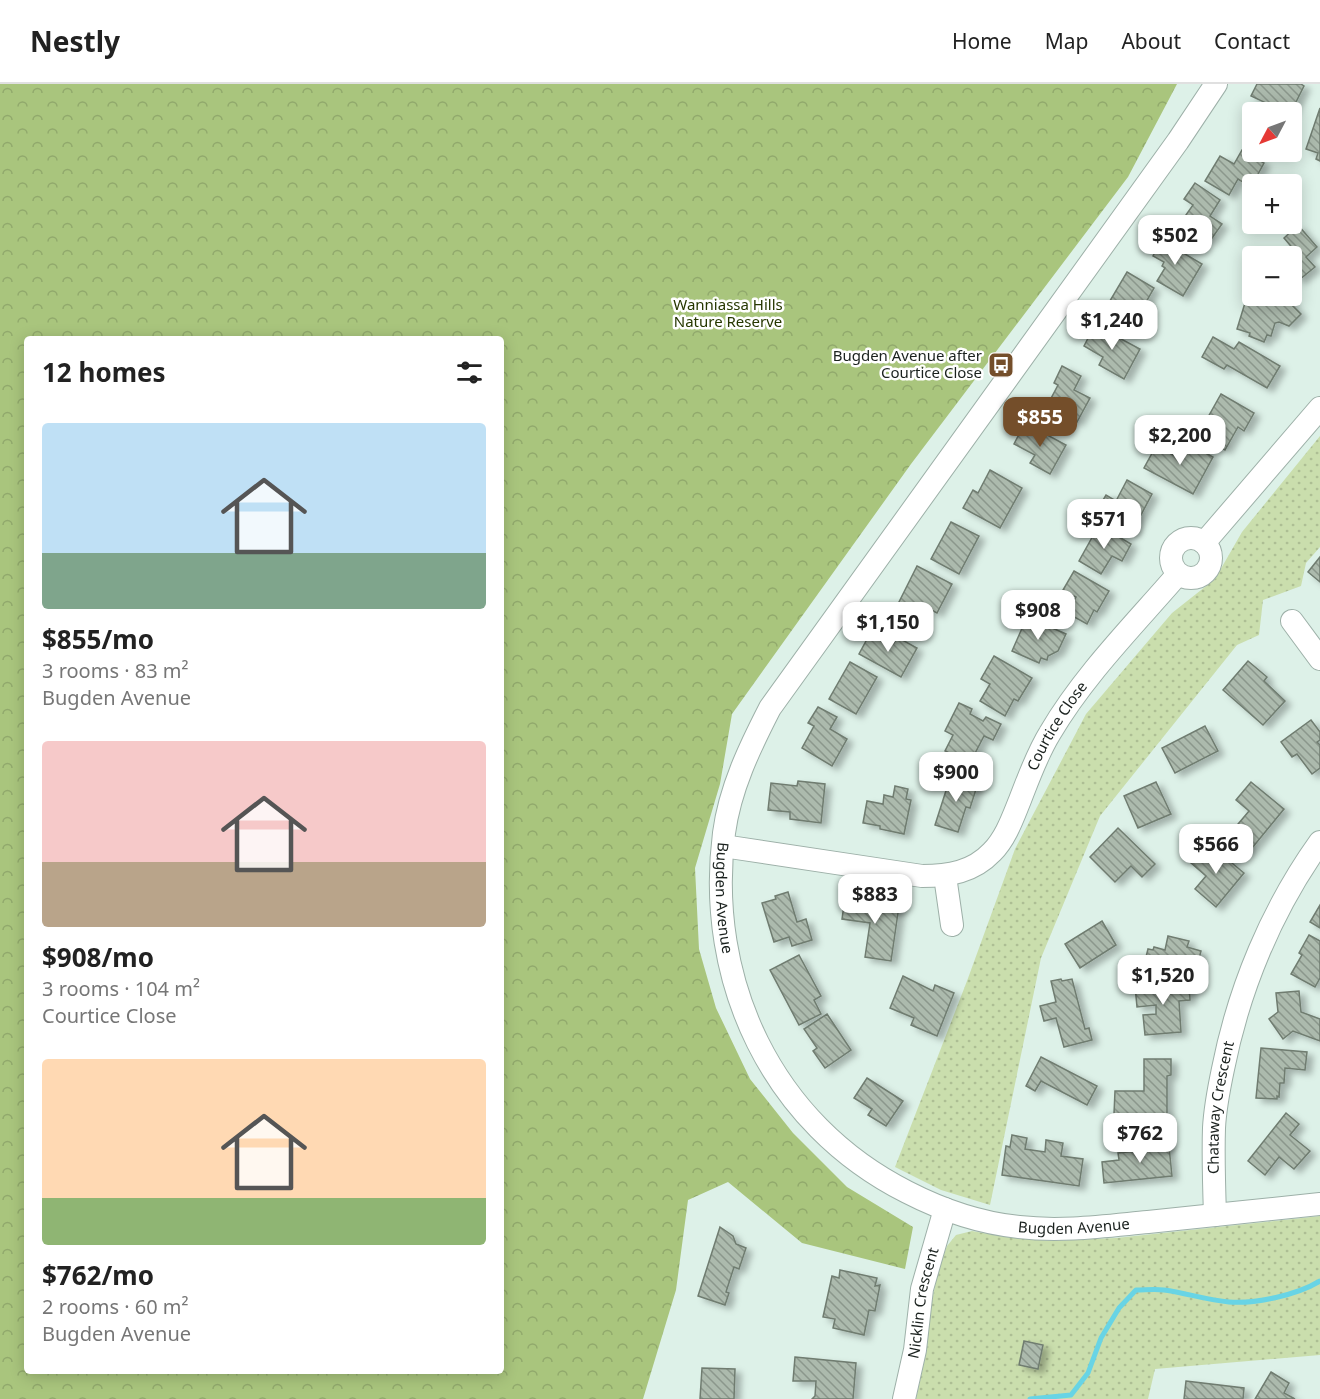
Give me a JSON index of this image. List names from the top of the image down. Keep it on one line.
{"streets":{"street":["Courtice Close","Bugden Avenue","Chataway Crescent","Nicklin Crescent"]},"crossings":[["Courtice Close","Bugden Avenue"],["Bugden Avenue","Chataway Crescent"],["Bugden Avenue","Nicklin Crescent"]],"parks":["Wanniassa Hills Nature Reserve"],"places":{"bus stop":["Bugden Avenue after Courtice Close"]},"north":"bottom left","page":{"header":"Nestly","nav":["Home","Map","About","Contact"],"map_buttons":["+","−"],"price":["$502","$1,240","$855","$2,200","$571","$908","$1,150","$900","$566","$883","$1,520","$762"],"heading":"12 homes","list":[{"name":"$855/mo","note":"3 rooms · 83 m² · Bugden Avenue"},{"name":"$908/mo","note":"3 rooms · 104 m² · Courtice Close"},{"name":"$762/mo","note":"2 rooms · 60 m² · Bugden Avenue"}]}}
